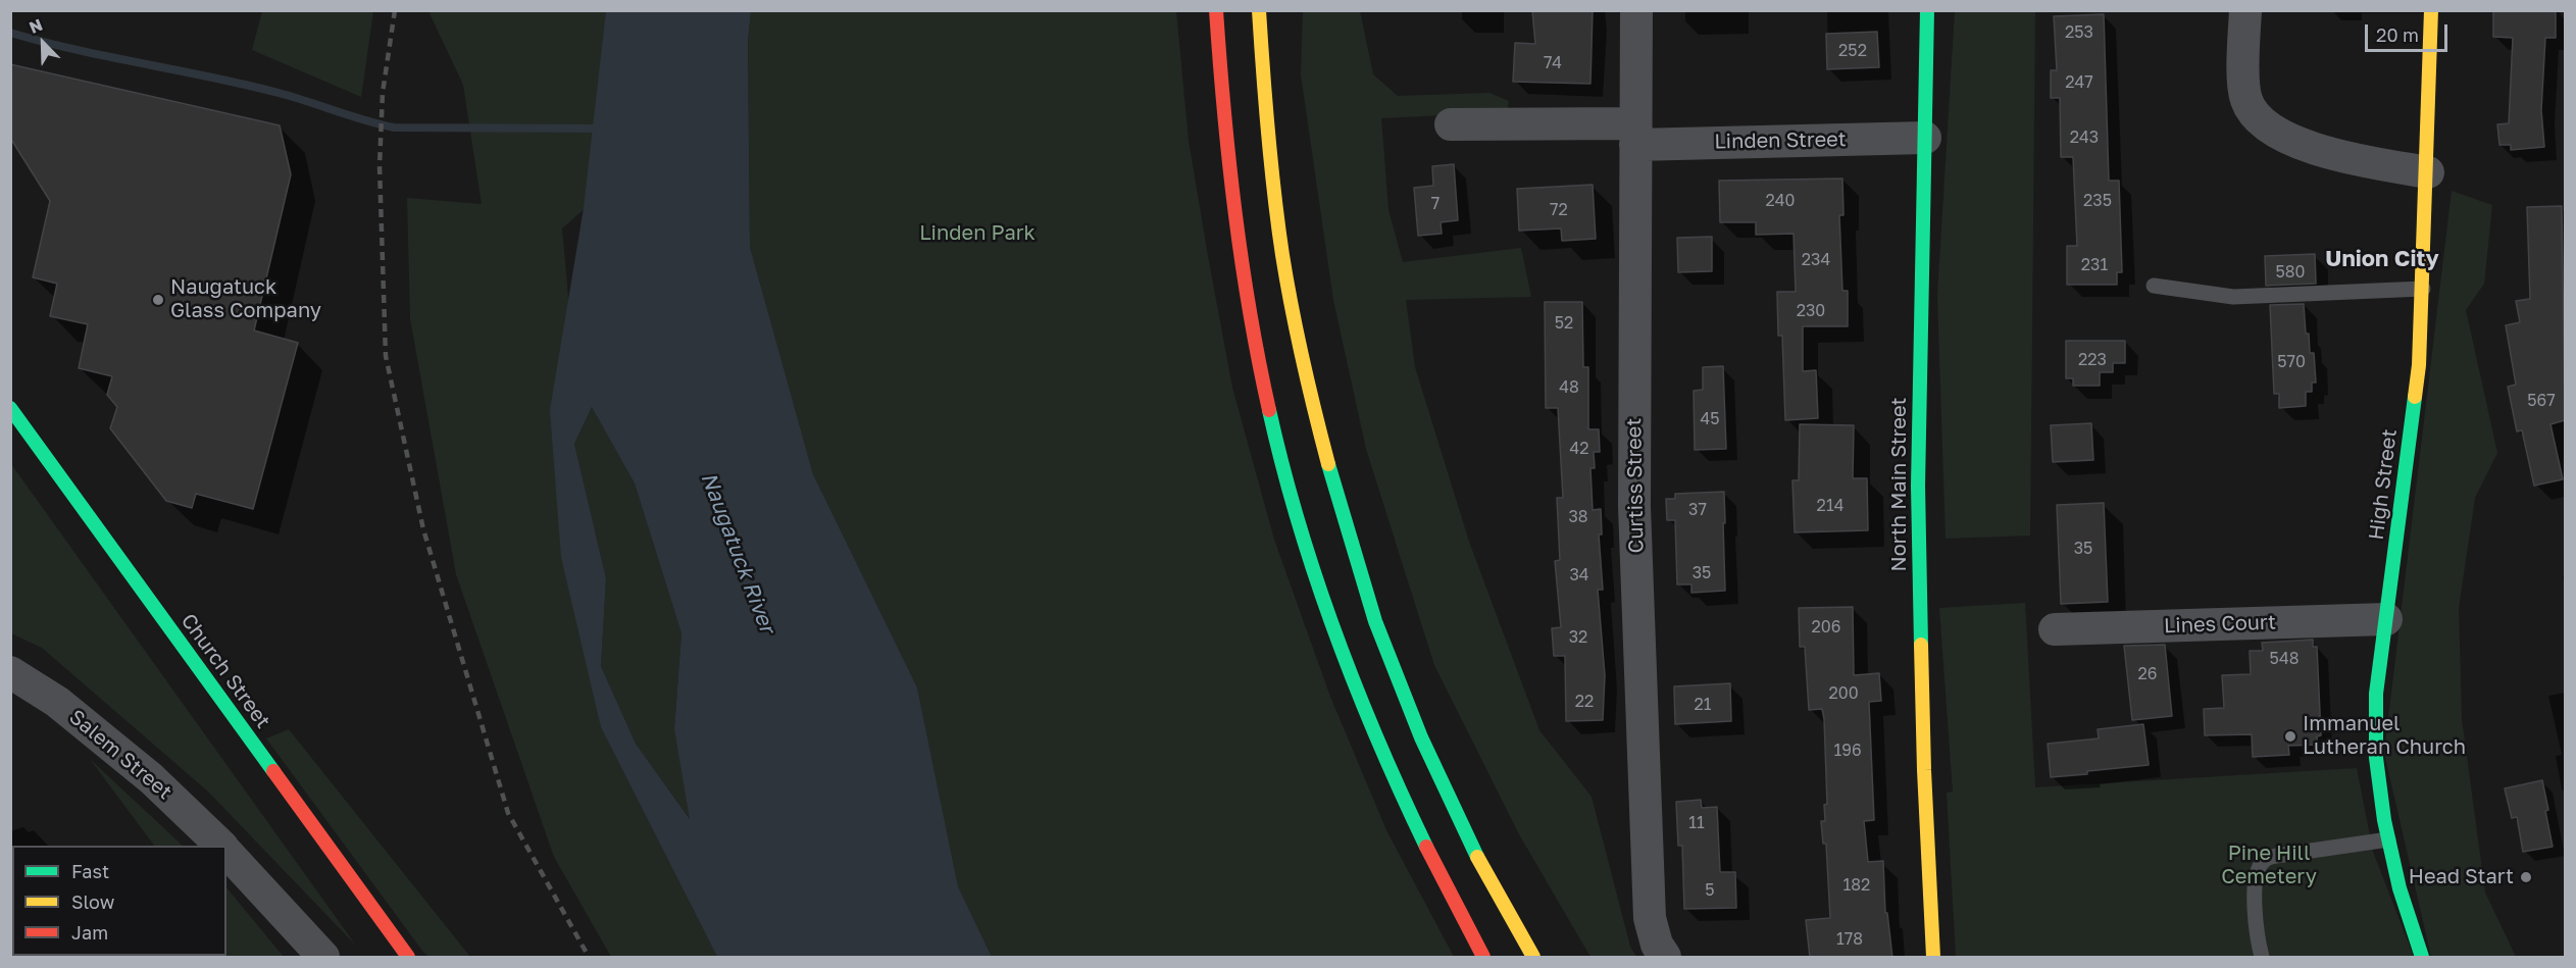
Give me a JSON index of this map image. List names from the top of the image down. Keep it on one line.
{"streets":{"main road":["North Main Street","High Street","Church Street"],"street":["Linden Street","Curtiss Street","Lines Court","Salem Street"]},"crossings":[["Linden Street","North Main Street"],["Linden Street","Curtiss Street"],["High Street","Lines Court"]],"districts":["Union City"],"water":["Naugatuck River"],"parks":["Linden Park","Pine Hill Cemetery"],"places":["Naugatuck Glass Company","Immanuel Lutheran Church","Head Start"],"house_numbers":["253","252","74","247","243","240","235","7","72","234","231","580","230","52","223","570","48","567","45","42","214","37","38","35","35","34","206","32","548","26","200","22","21","196","11","182","5","178"],"legend":["Fast","Slow","Jam"],"scale_bar":"20 m","north":"top left"}
